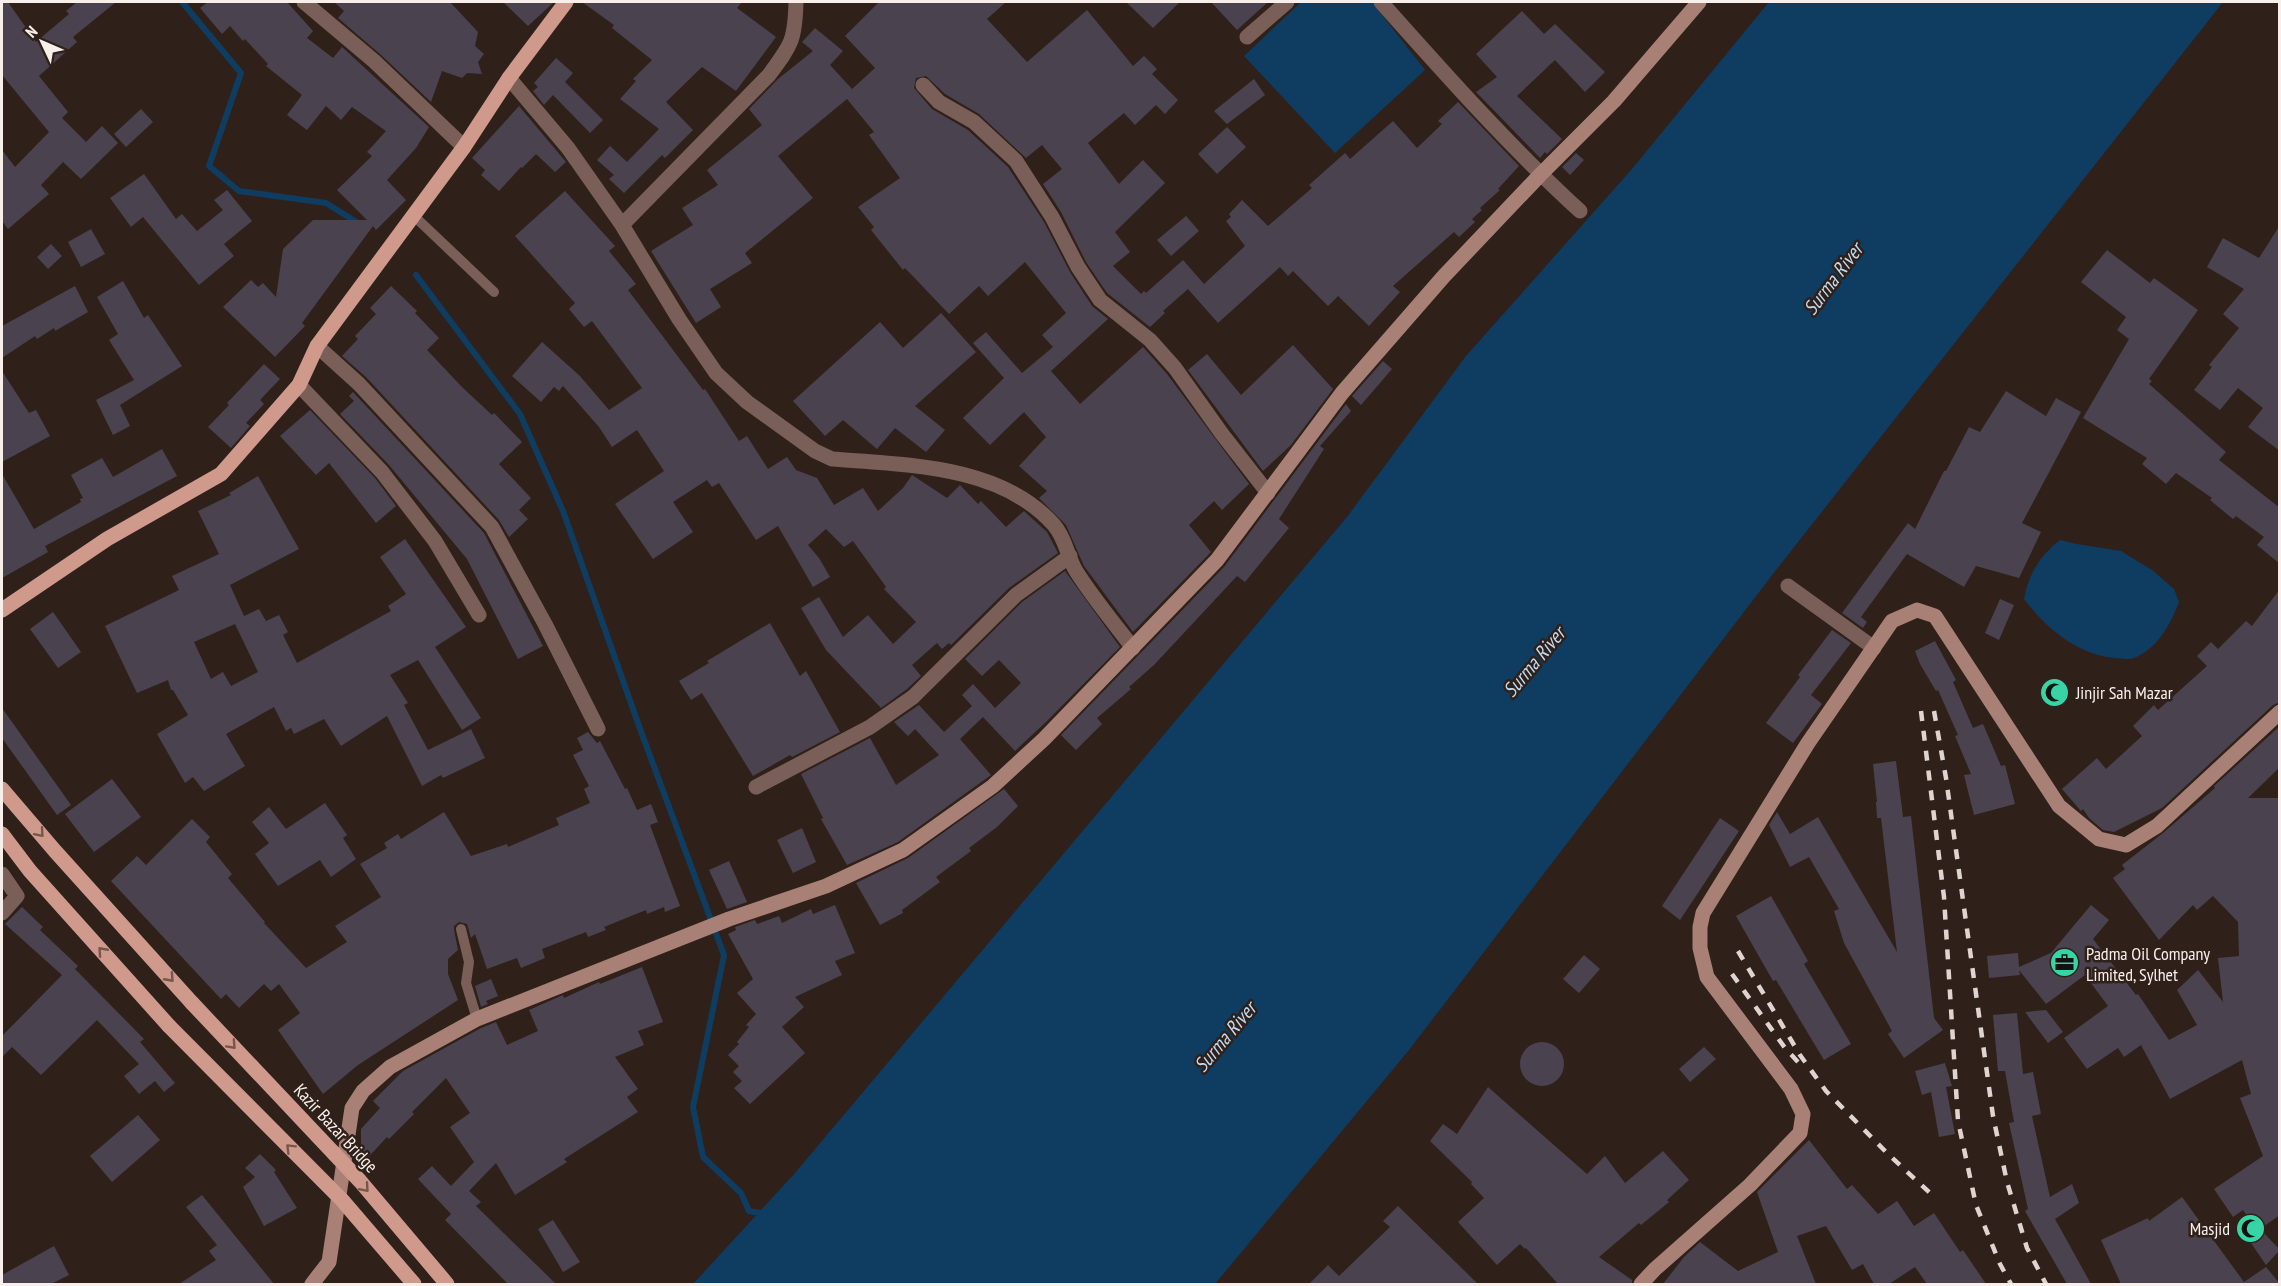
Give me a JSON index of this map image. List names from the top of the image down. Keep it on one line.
{"streets":{"main road":["Kazir Bazar Bridge"]},"water":["Surma River"],"places":{"mosque":["Jinjir Sah Mazar","Masjid"],"office":["Padma Oil Company Limited, Sylhet"]},"north":"top left"}
